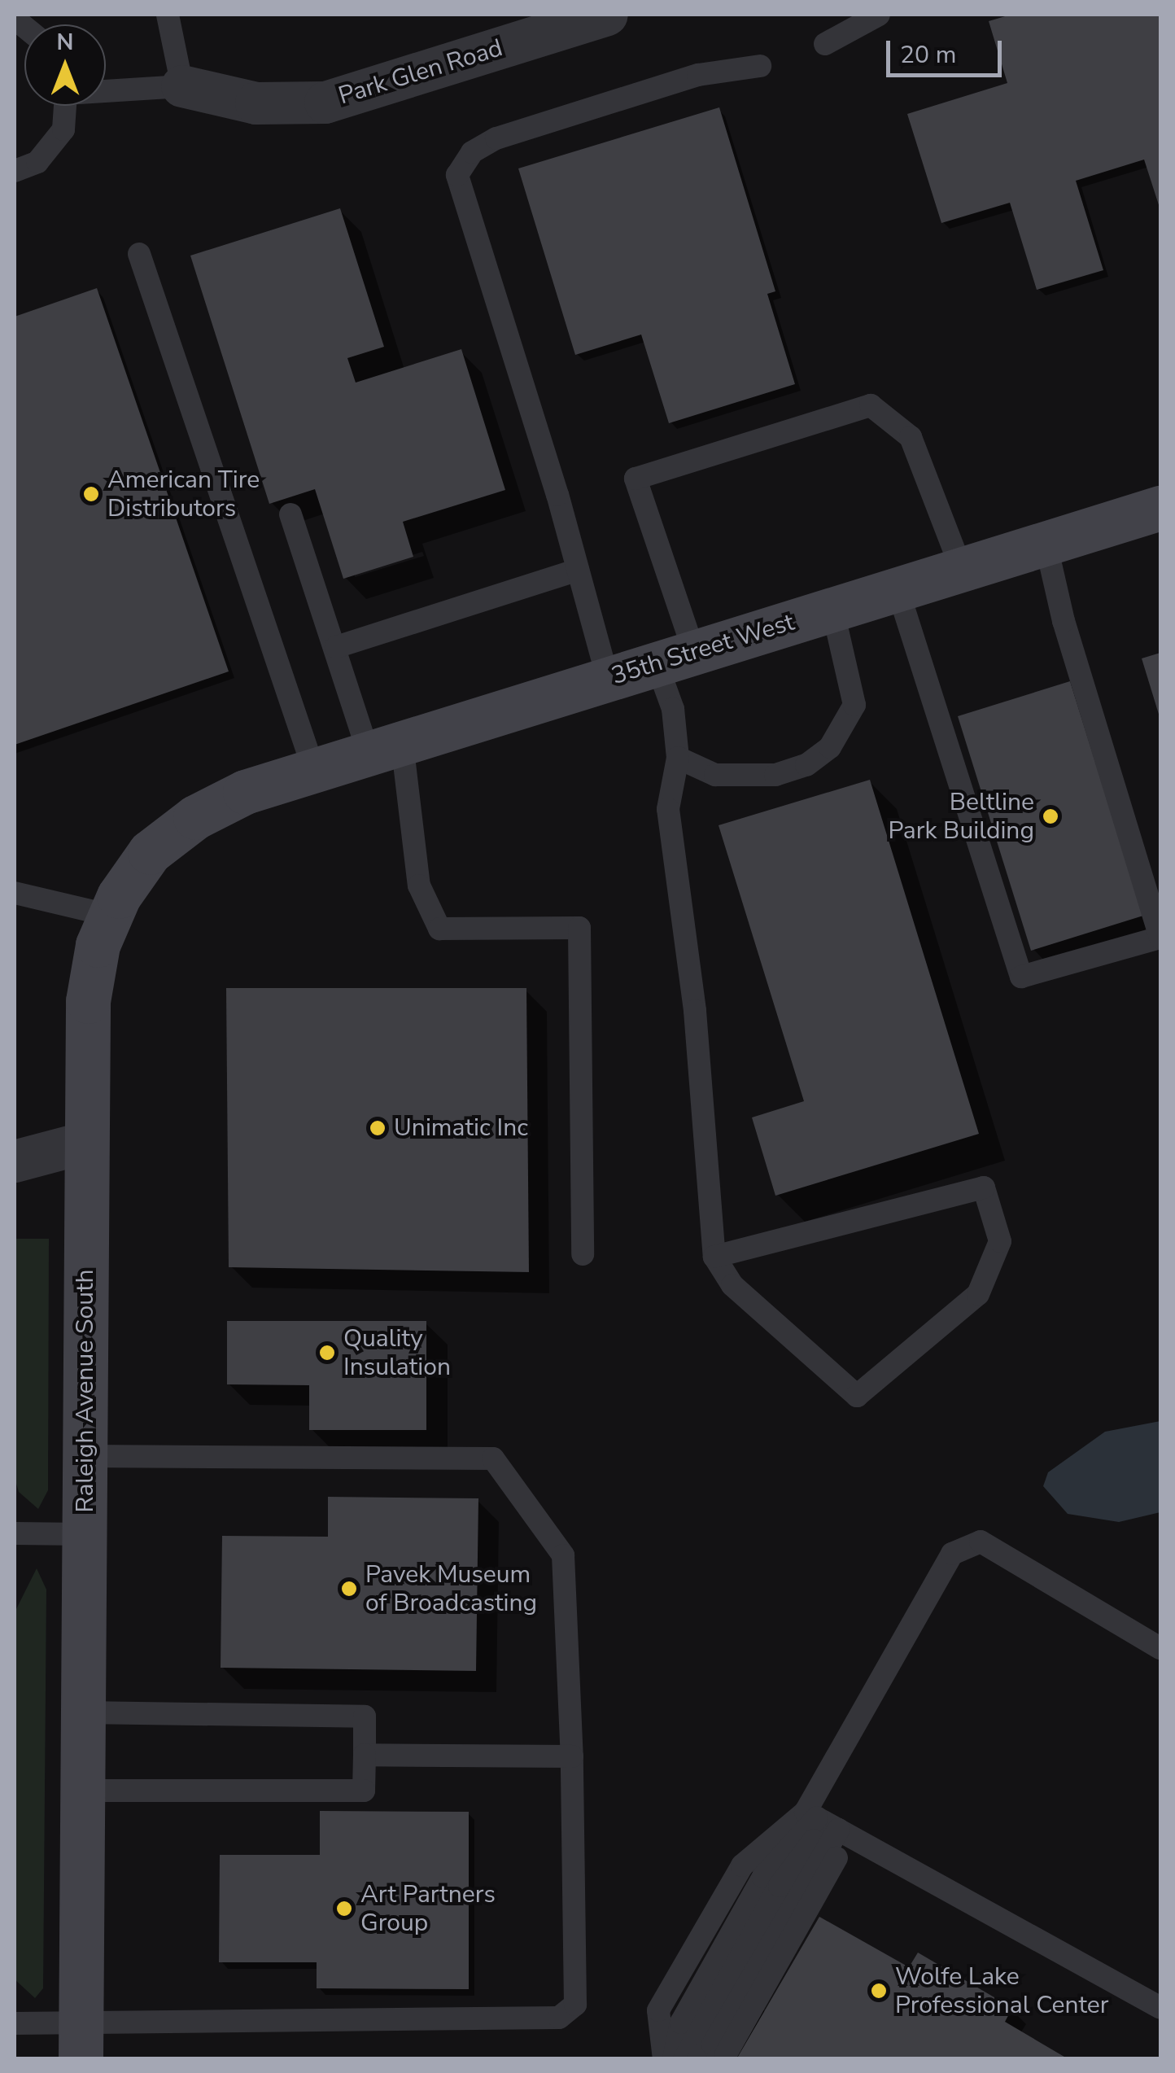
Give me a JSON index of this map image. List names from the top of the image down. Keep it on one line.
{"streets":{"street":["Park Glen Road","35th Street West","Raleigh Avenue South"]},"crossings":[["35th Street West","Raleigh Avenue South"]],"places":["American Tire Distributors","Beltline Park Building","Unimatic Inc","Quality Insulation","Pavek Museum of Broadcasting","Art Partners Group","Wolfe Lake Professional Center"],"scale_bar":"20 m","north":"top"}
